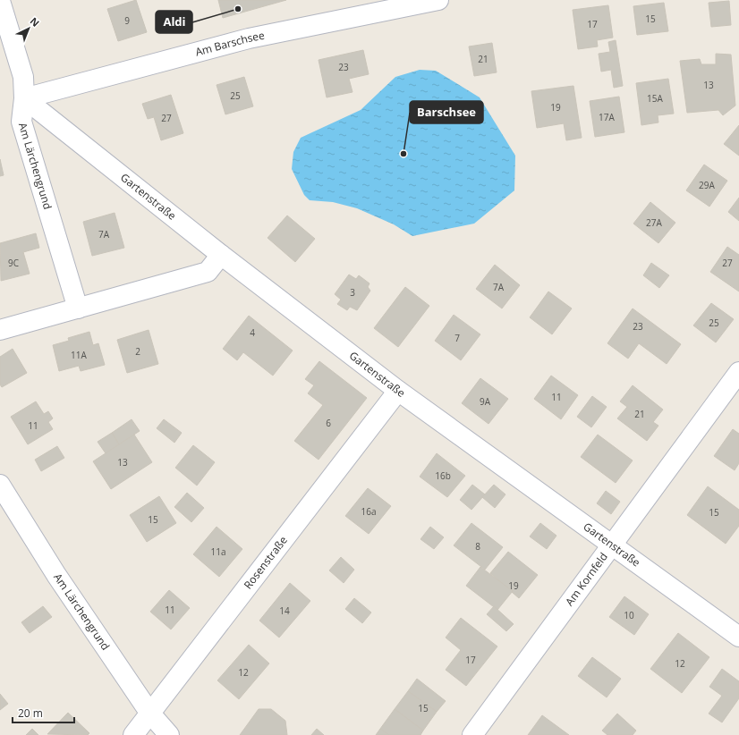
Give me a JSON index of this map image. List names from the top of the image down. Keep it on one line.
{"streets":{"street":["Am Barschsee","Am Lärchengrund","Gartenstraße","Rosenstraße","Am Kornfeld"]},"crossings":[["Am Barschsee","Am Lärchengrund"],["Am Barschsee","Gartenstraße"],["Am Lärchengrund","Gartenstraße"],["Am Lärchengrund","Rosenstraße"],["Gartenstraße","Rosenstraße"],["Gartenstraße","Am Kornfeld"]],"places":["Aldi","Barschsee"],"house_numbers":["15","9","17","21","23","13","25","15A","19","17A","27","29A","27A","7A","9C","27","7A","3","25","23","4","7","2","11A","11","9A","21","6","11","13","16b","16a","15","15","8","11a","19","11","14","10","17","12","12","15"],"scale_bar":"20 m","north":"top right"}
